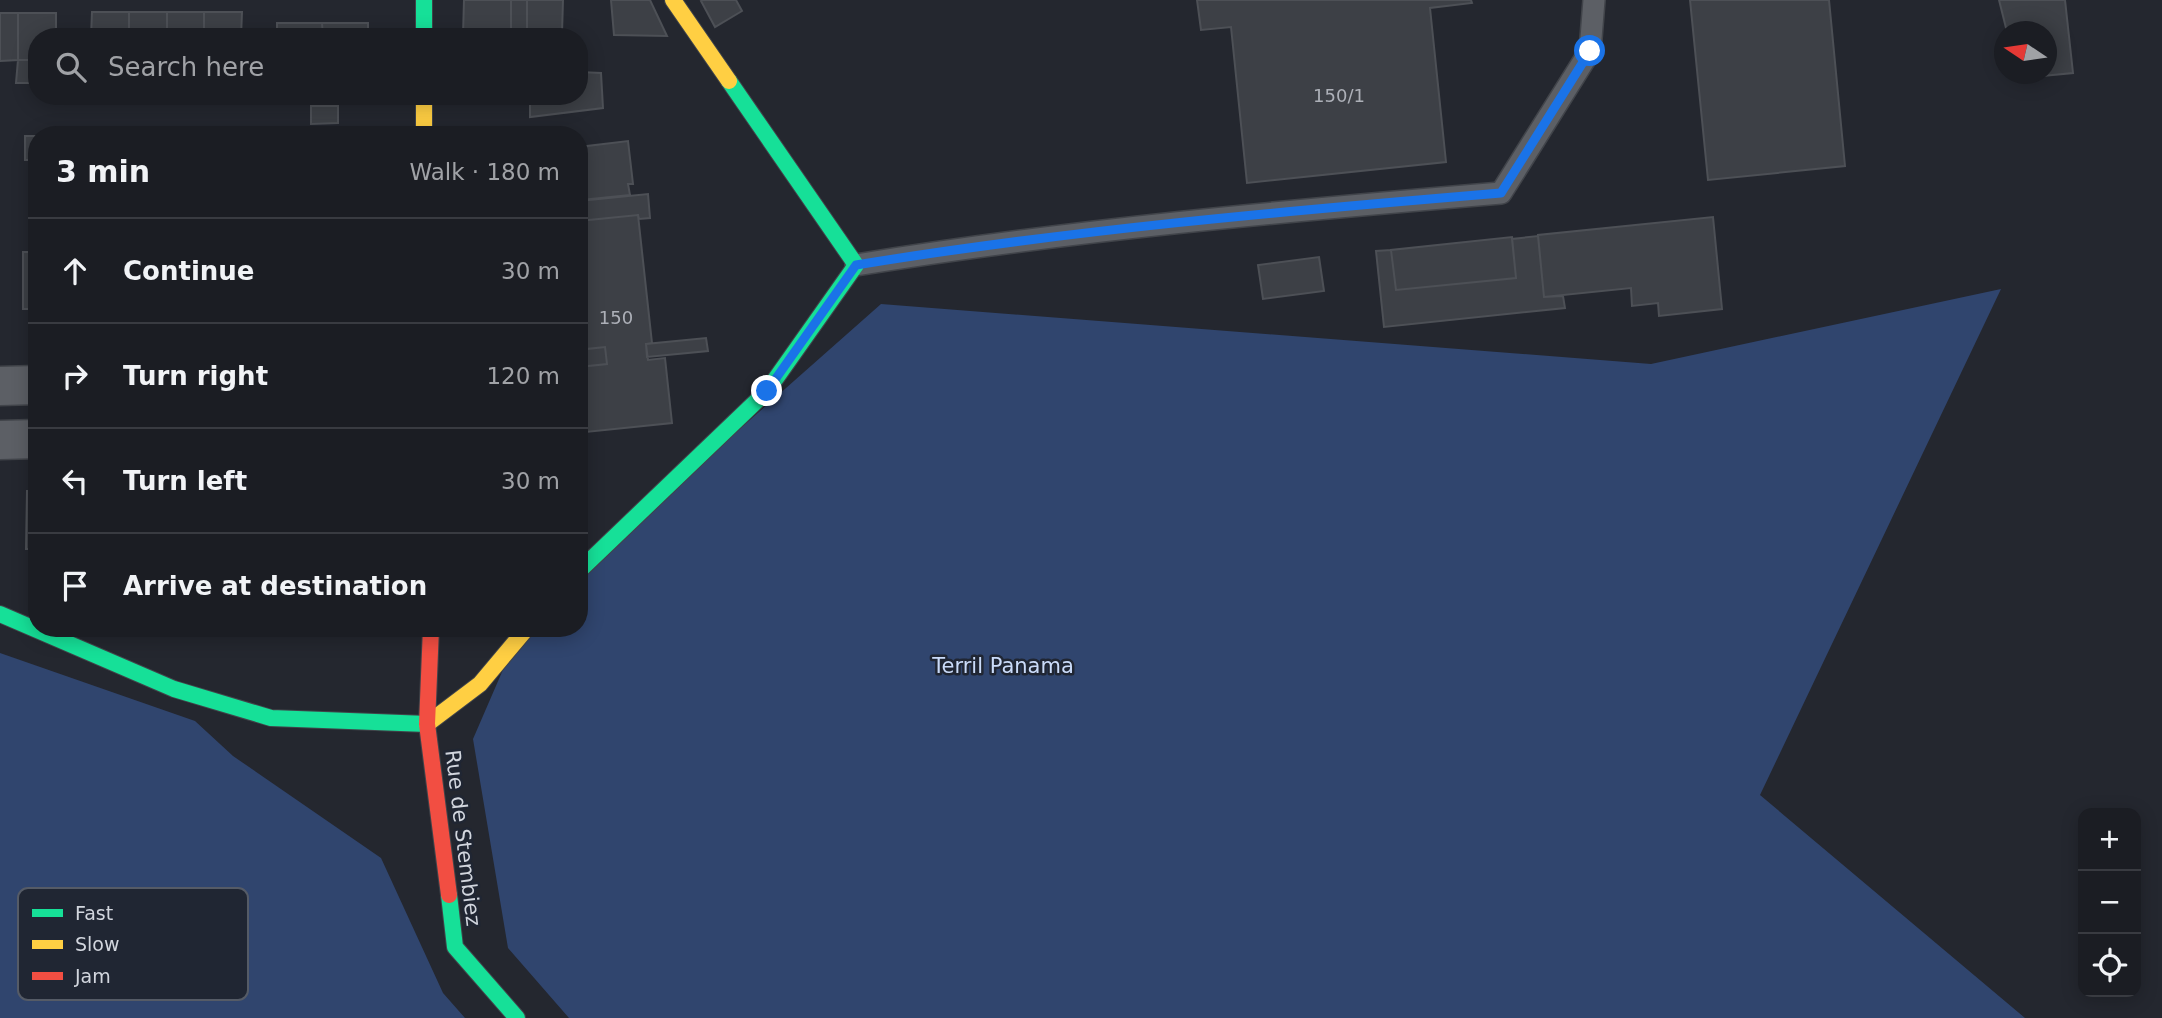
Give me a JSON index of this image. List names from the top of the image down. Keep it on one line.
{"streets":{"street":["Rue de Stembiez"]},"parks":["Terril Panama"],"house_numbers":["150/1","150"],"legend":["Fast","Slow","Jam"],"north":"left","page":{"search":"Search here","heading":["3 min","Walk · 180 m"],"list":[["Continue","30 m"],["Turn right","120 m"],["Turn left","30 m"],"Arrive at destination"],"map_buttons":["+","−"]}}
